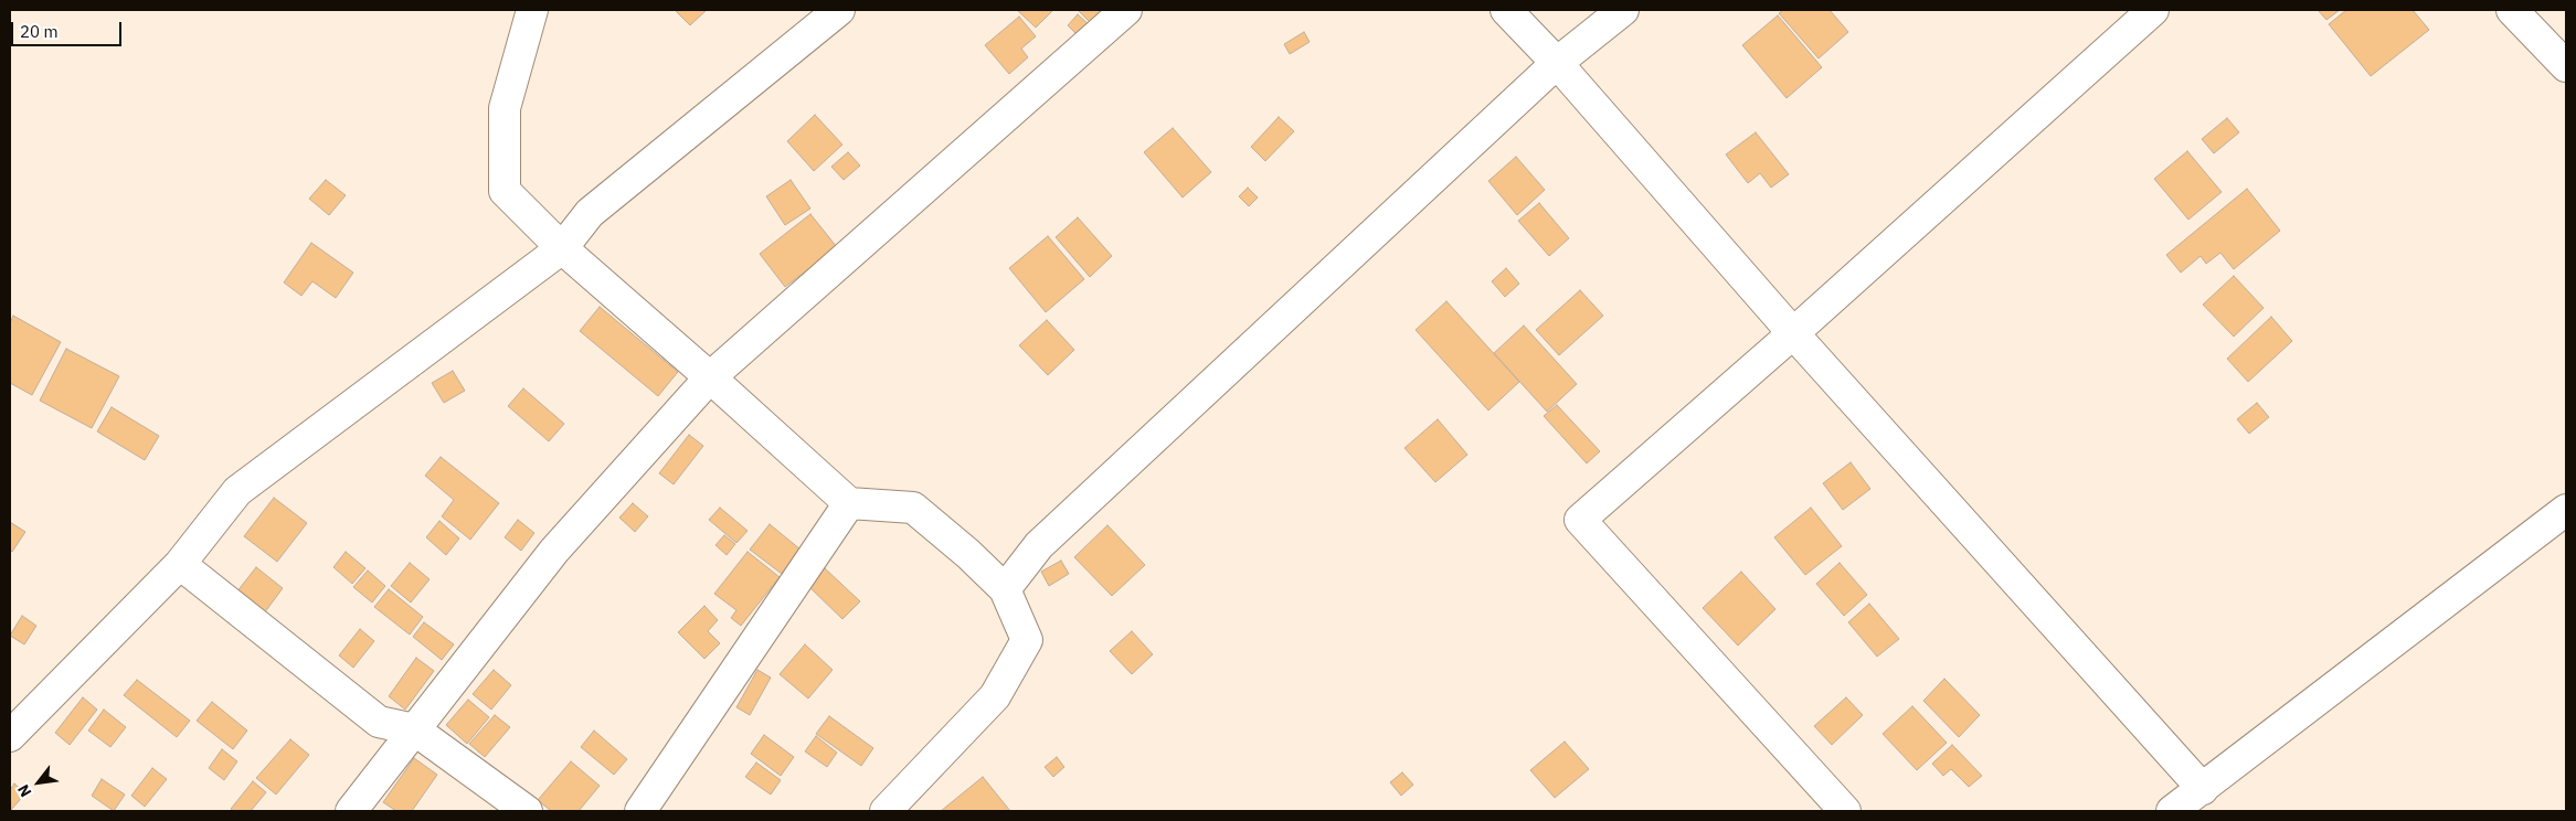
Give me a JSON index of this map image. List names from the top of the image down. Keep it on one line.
{"scale_bar":"20 m","north":"bottom left"}
